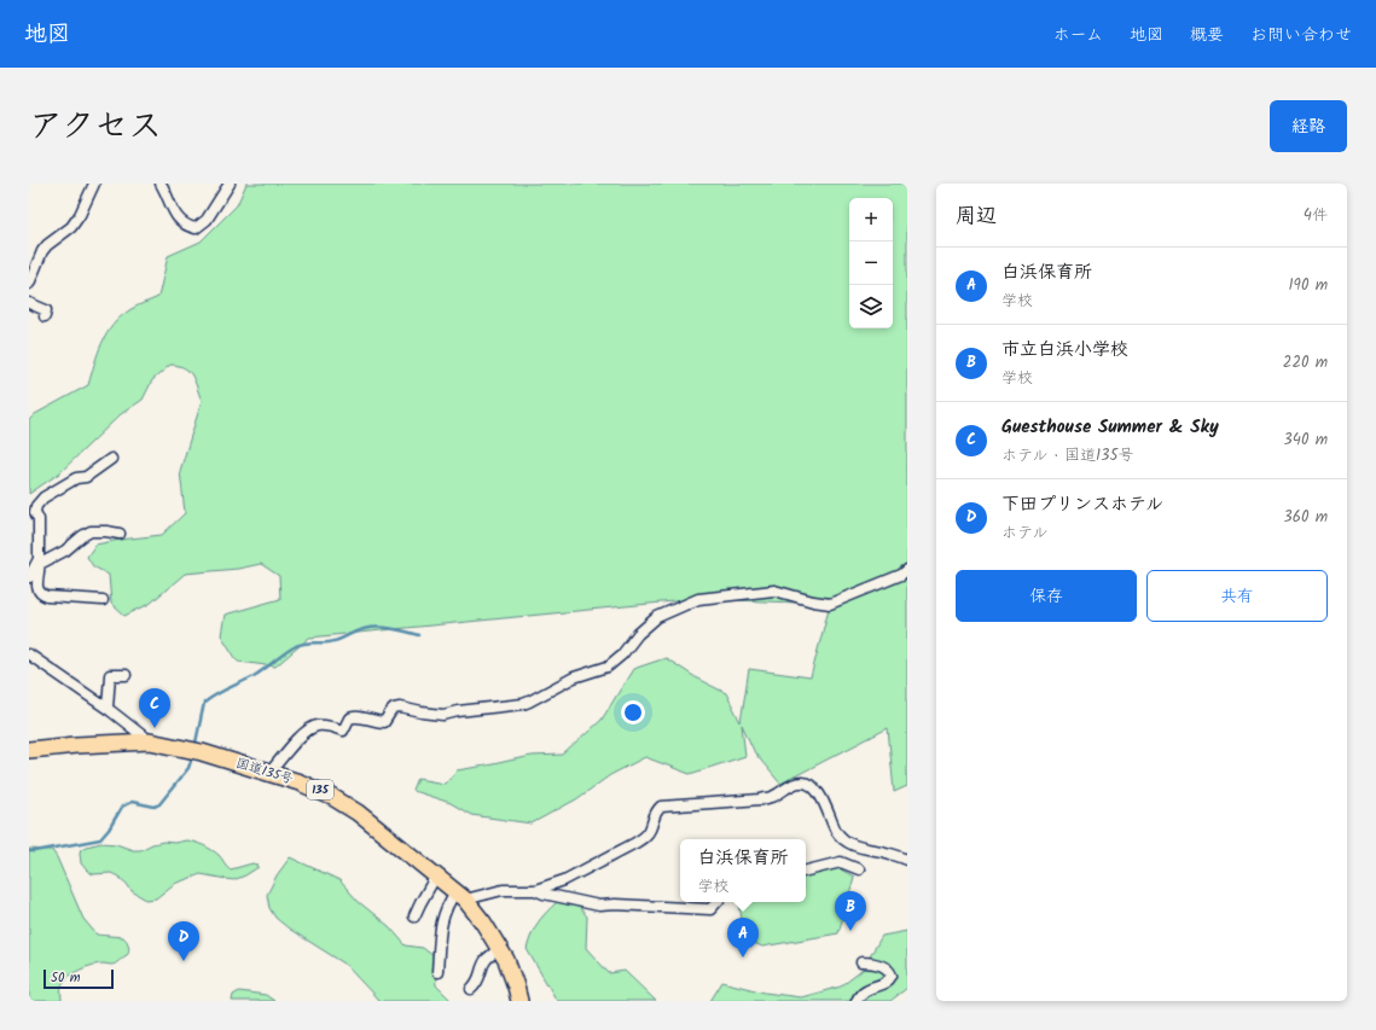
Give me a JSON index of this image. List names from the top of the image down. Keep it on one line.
{"streets":{"highway":["国道135号","135"]},"scale_bar":"50 m","page":{"header":"地図","nav":["ホーム","地図","概要","お問い合わせ"],"title":"アクセス","buttons":["経路",["保存","共有"]],"heading":["周辺","4件"],"map_buttons":["+","−"],"list":[{"mark":"A","name":"白浜保育所","note":"学校","value":"190 m"},{"mark":"B","name":"市立白浜小学校","note":"学校","value":"220 m"},{"mark":"C","name":"Guesthouse Summer & Sky","note":"ホテル · 国道135号","value":"340 m"},{"mark":"D","name":"下田プリンスホテル","note":"ホテル","value":"360 m"}],"pins":["C","B","A","D"],"popup":["白浜保育所","学校"],"scale":"50 m"}}
